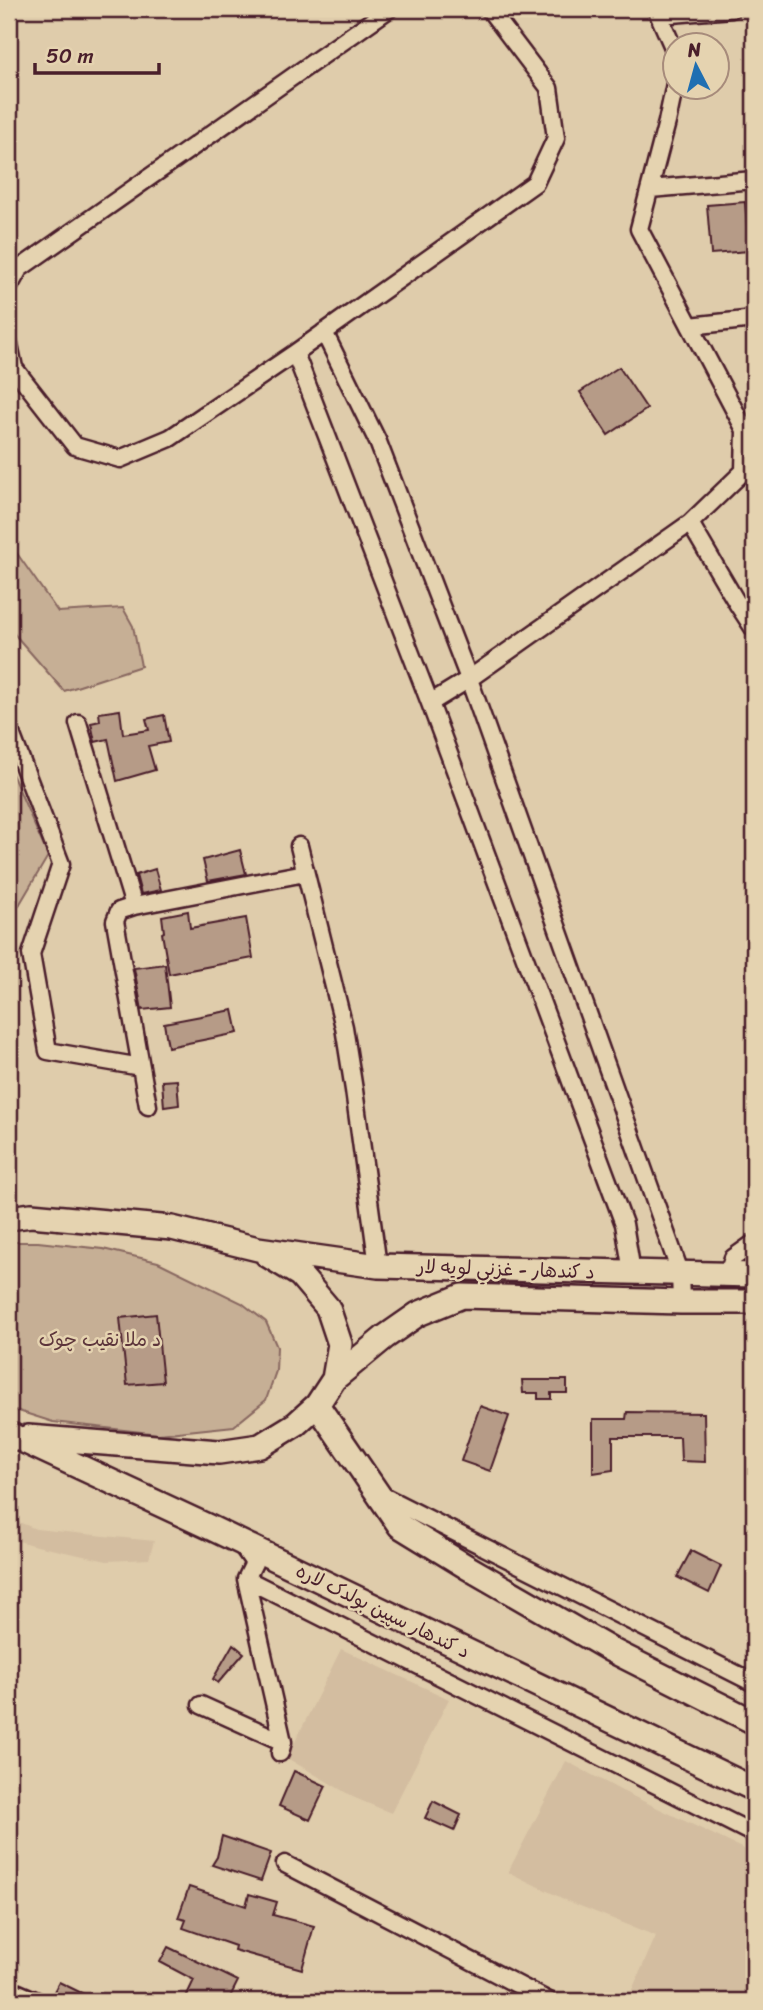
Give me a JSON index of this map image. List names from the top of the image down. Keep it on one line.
{"streets":{"highway":["د کندهار - غزني لويه لار","د کندهار سپین بولدک لاره"]},"crossings":[["د کندهار - غزني لويه لار","د کندهار سپین بولدک لاره"]],"parks":["د ملا نقيب چوک"],"scale_bar":"50 m","north":"top"}
